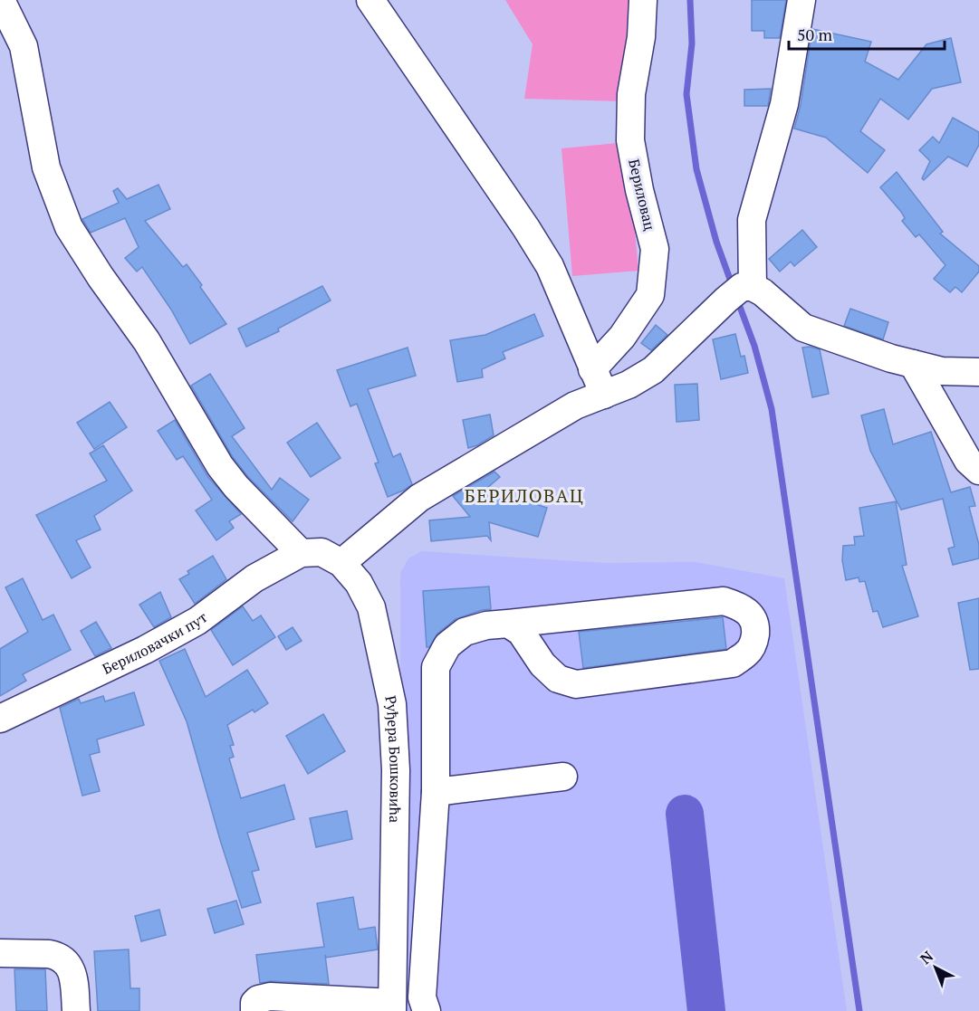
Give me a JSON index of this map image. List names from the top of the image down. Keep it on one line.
{"streets":{"street":["Бериловац","Бериловачки пут","Руђера Бошковића"]},"crossings":[["Бериловачки пут","Руђера Бошковића"]],"districts":["БЕРИЛОВАЦ"],"scale_bar":"50 m","north":"top left"}
